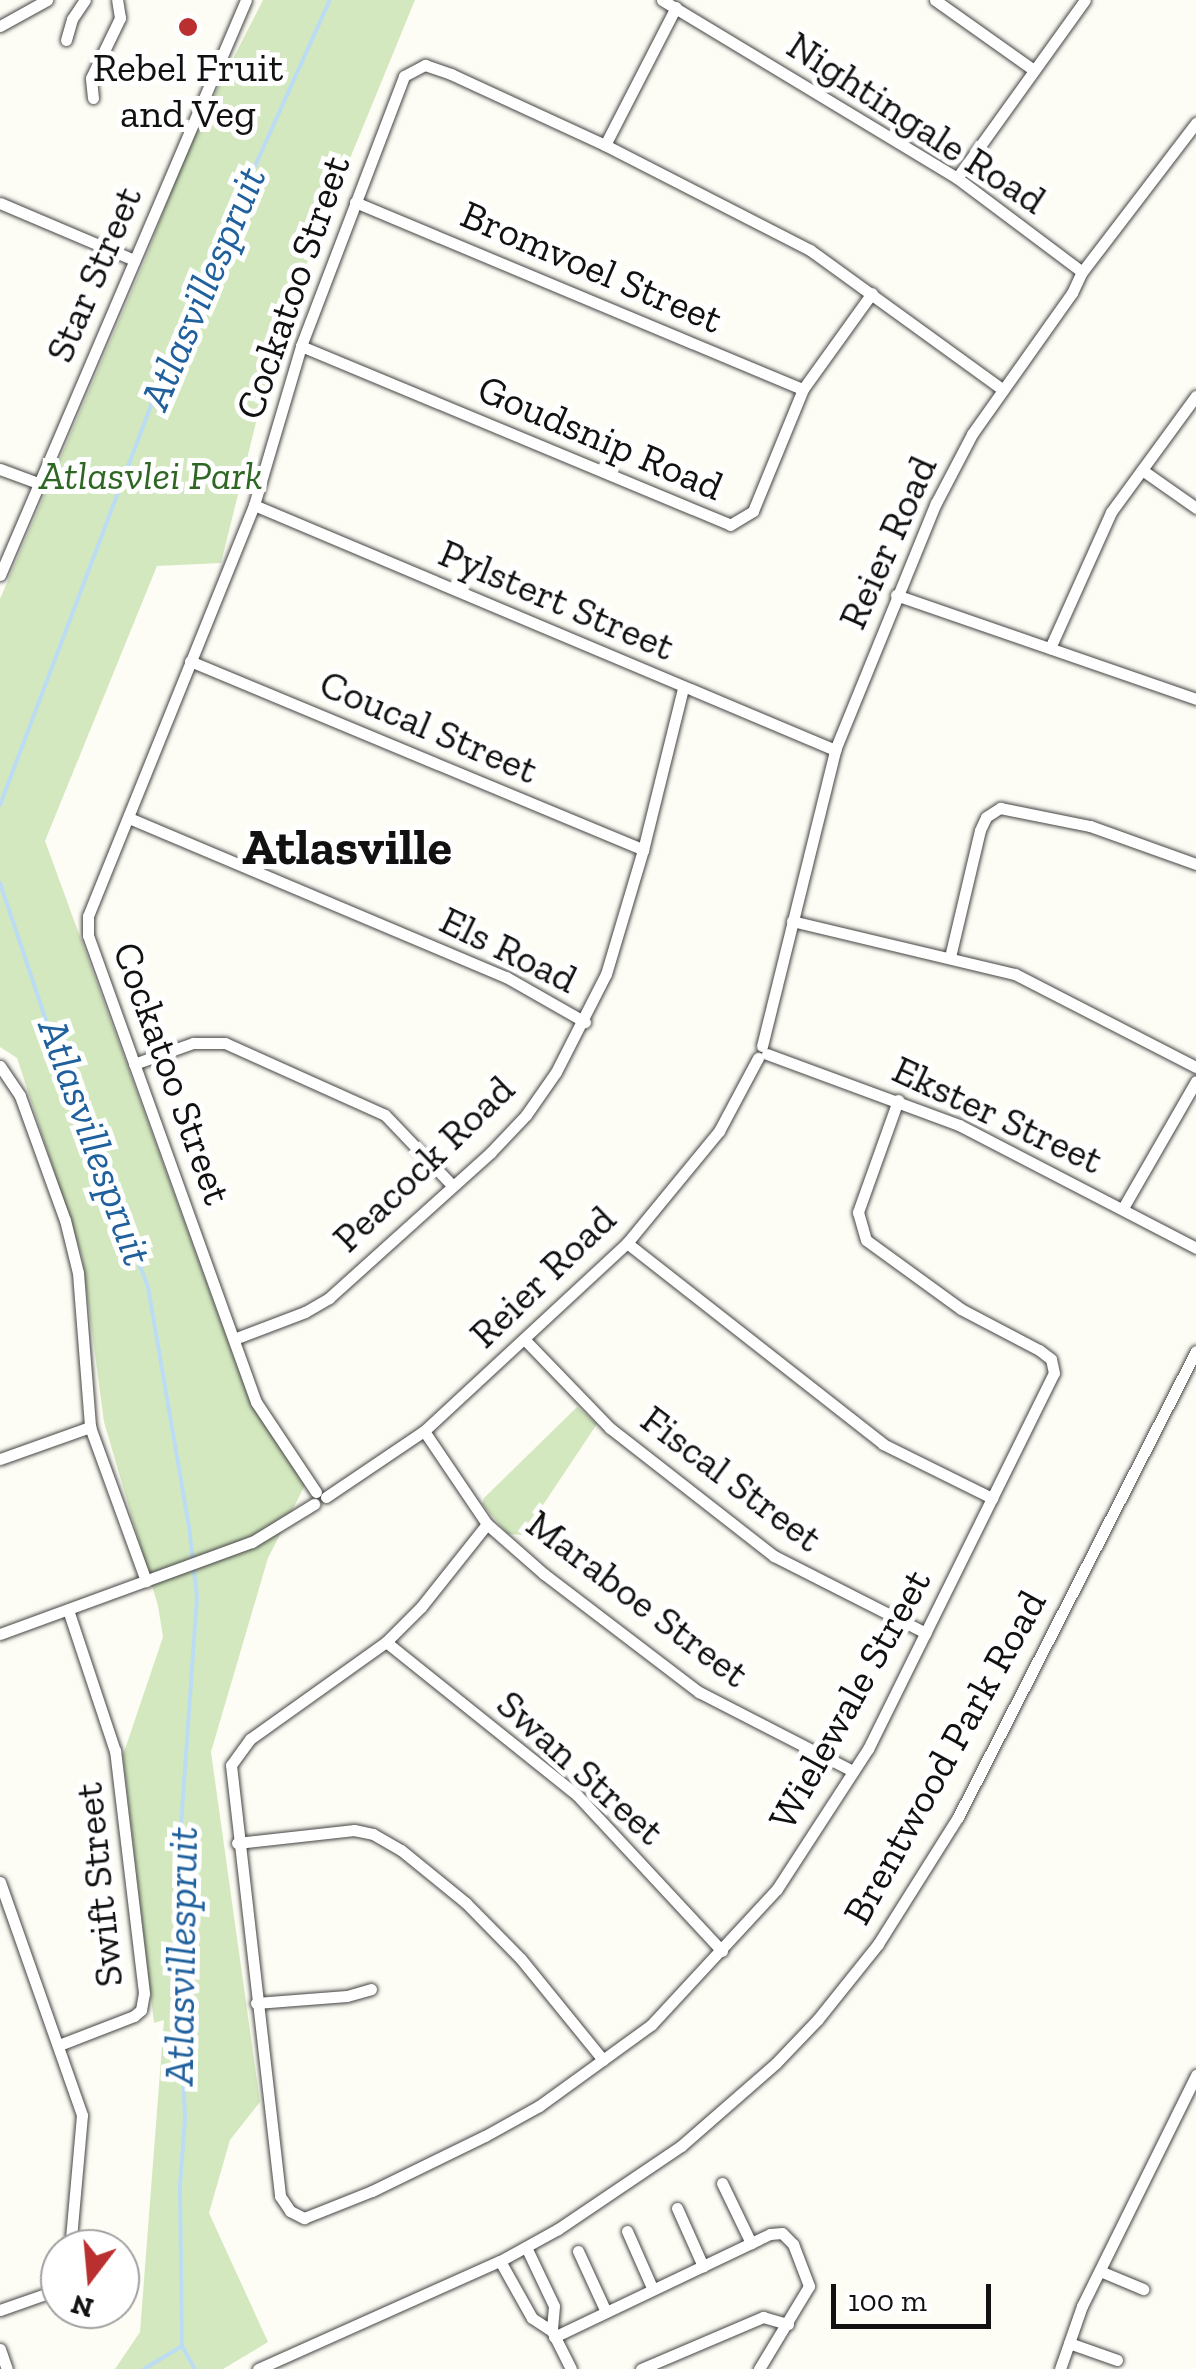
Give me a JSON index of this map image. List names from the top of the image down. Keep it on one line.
{"streets":{"street":["Nightingale Road","Bromvoel Street","Star Street","Cockatoo Street","Goudsnip Road","Reier Road","Pylstert Street","Coucal Street","Els Road","Ekster Street","Peacock Road","Fiscal Street","Maraboe Street","Wielewale Street","Brentwood Park Road","Swan Street","Swift Street"]},"crossings":[["Nightingale Road","Reier Road"],["Bromvoel Street","Cockatoo Street"],["Bromvoel Street","Goudsnip Road"],["Cockatoo Street","Goudsnip Road"],["Cockatoo Street","Reier Road"],["Cockatoo Street","Pylstert Street"],["Cockatoo Street","Coucal Street"],["Cockatoo Street","Els Road"],["Cockatoo Street","Peacock Road"],["Reier Road","Pylstert Street"],["Reier Road","Ekster Street"],["Reier Road","Fiscal Street"],["Reier Road","Maraboe Street"],["Reier Road","Swift Street"],["Pylstert Street","Peacock Road"],["Coucal Street","Peacock Road"],["Els Road","Peacock Road"],["Ekster Street","Wielewale Street"],["Fiscal Street","Wielewale Street"],["Maraboe Street","Wielewale Street"],["Wielewale Street","Swan Street"]],"districts":["Atlasville"],"water":["Atlasvillespruit"],"parks":["Atlasvlei Park"],"places":["Rebel Fruit and Veg"],"scale_bar":"100 m","north":"bottom"}
